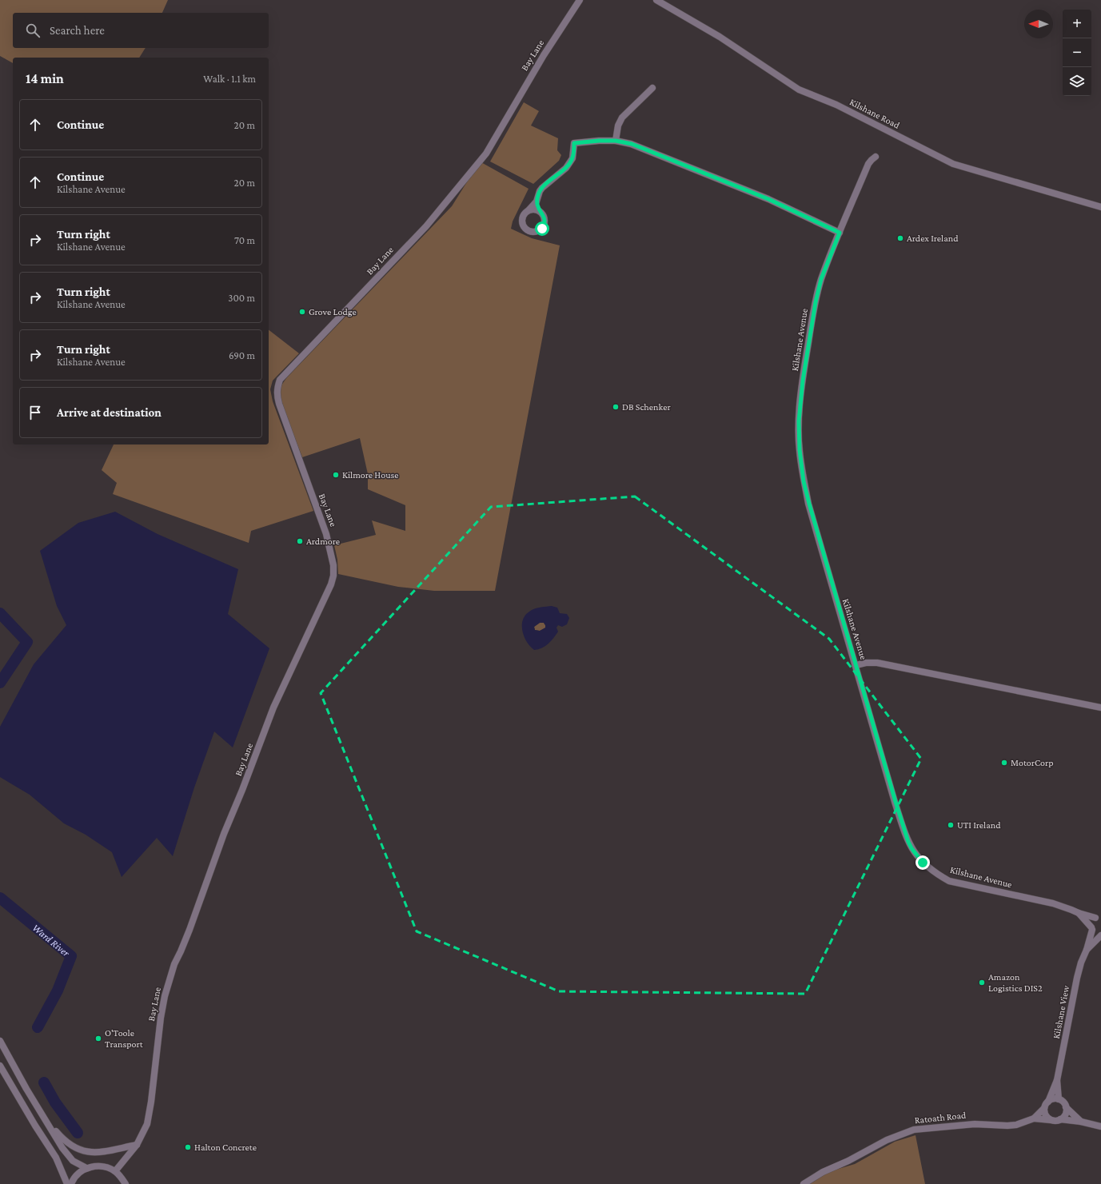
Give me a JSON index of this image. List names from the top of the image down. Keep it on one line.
{"streets":{"street":["Bay Lane","Kilshane Road","Kilshane Avenue","Kilshane View","Ratoath Road"]},"crossings":[["Kilshane Avenue","Kilshane View"],["Kilshane View","Ratoath Road"]],"water":["Ward River"],"places":["Ardex Ireland","Grove Lodge","DB Schenker","Kilmore House","Ardmore","MotorCorp","UTI Ireland","Amazon Logistics DIS2","O'Toole Transport","Halton Concrete"],"north":"left","page":{"map_buttons":["+","−"],"search":"Search here","heading":["14 min","Walk · 1.1 km"],"list":[["Continue","20 m"],["Continue","Kilshane Avenue","20 m"],["Turn right","Kilshane Avenue","70 m"],["Turn right","Kilshane Avenue","300 m"],["Turn right","Kilshane Avenue","690 m"],"Arrive at destination"]}}
